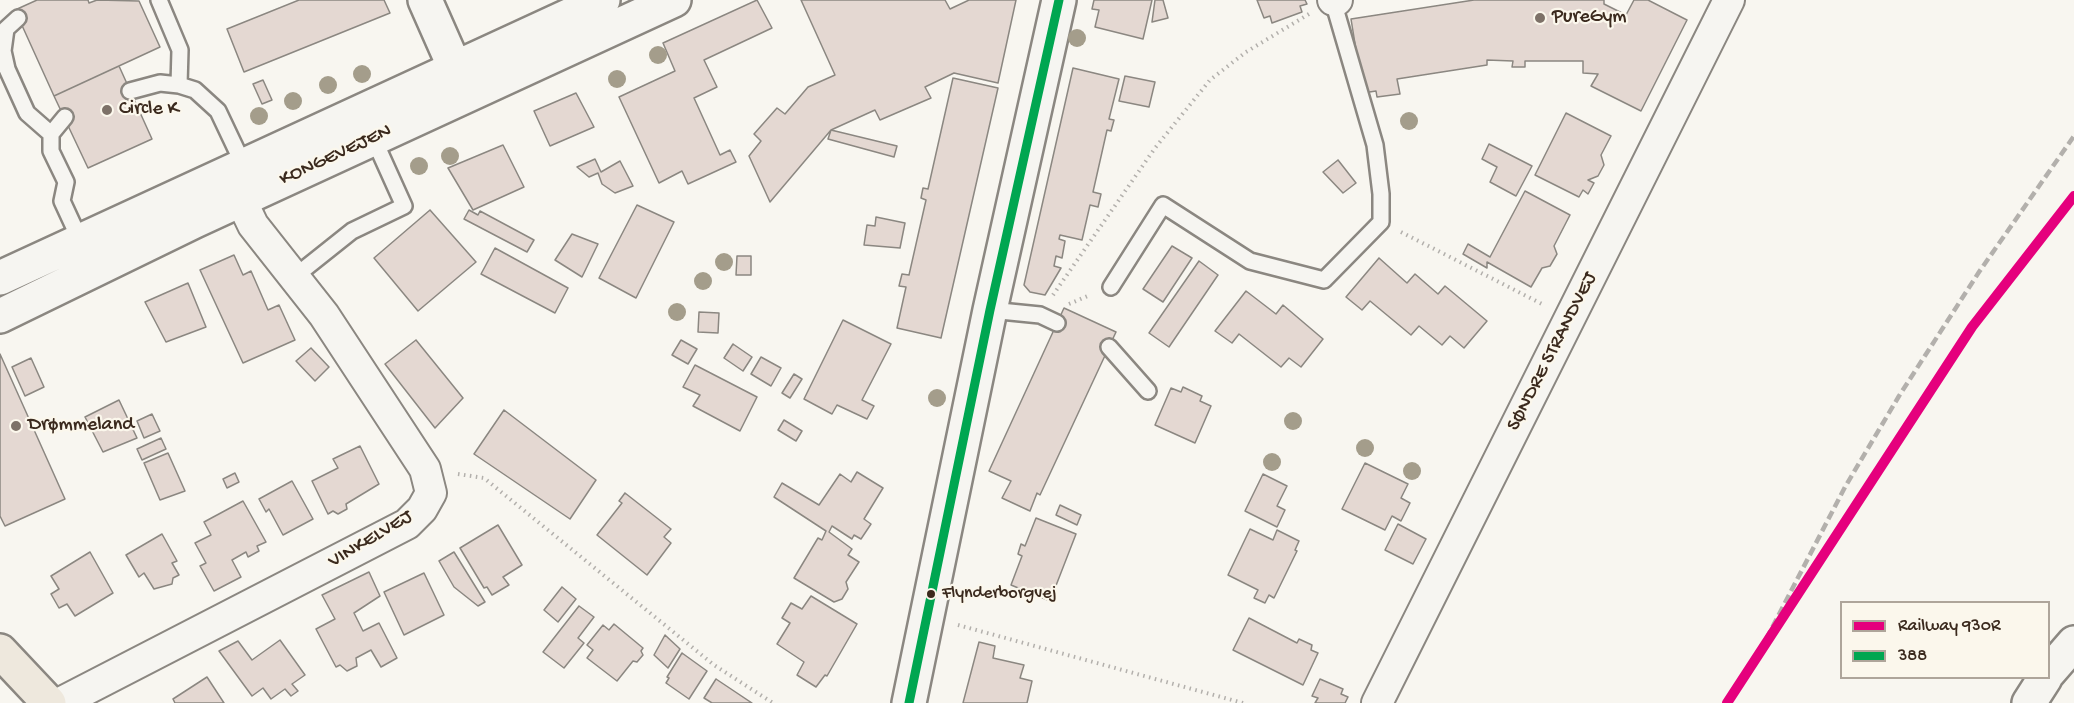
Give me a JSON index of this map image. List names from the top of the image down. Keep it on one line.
{"streets":{"street":["KONGEVEJEN","SØNDRE STRANDVEJ","VINKELVEJ"]},"crossings":[["KONGEVEJEN","VINKELVEJ"]],"places":["PureGym","Circle K","Drømmeland","Flynderborgvej"],"lines":["transit line 388","rail line 930R"],"legend":["Railway 930R","388"]}
